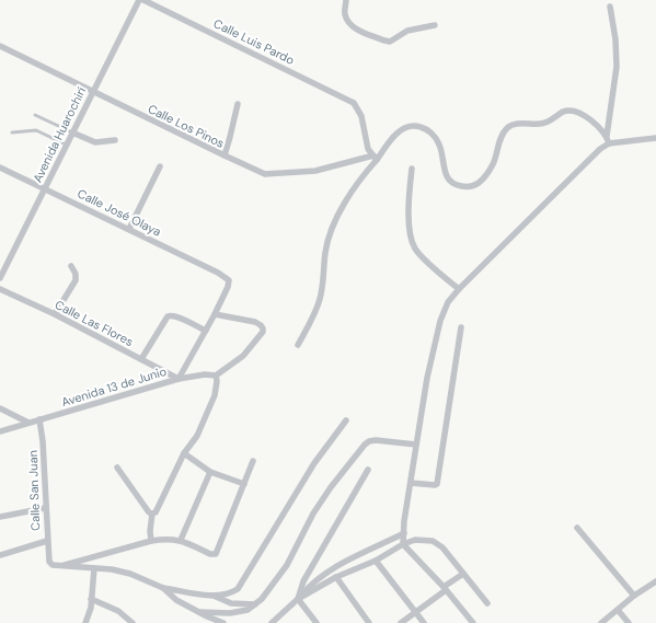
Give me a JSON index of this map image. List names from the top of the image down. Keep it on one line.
{"streets":{"street":["Calle Luis Pardo","Calle Los Pinos","Avenida Huarochirí","Calle José Olaya","Calle Las Flores","Avenida 13 de Junio","Calle San Juan"]},"crossings":[["Calle Luis Pardo","Calle Los Pinos"],["Calle Los Pinos","Avenida Huarochirí"],["Avenida Huarochirí","Calle José Olaya"],["Calle José Olaya","Avenida 13 de Junio"],["Calle Las Flores","Avenida 13 de Junio"],["Avenida 13 de Junio","Calle San Juan"]]}
